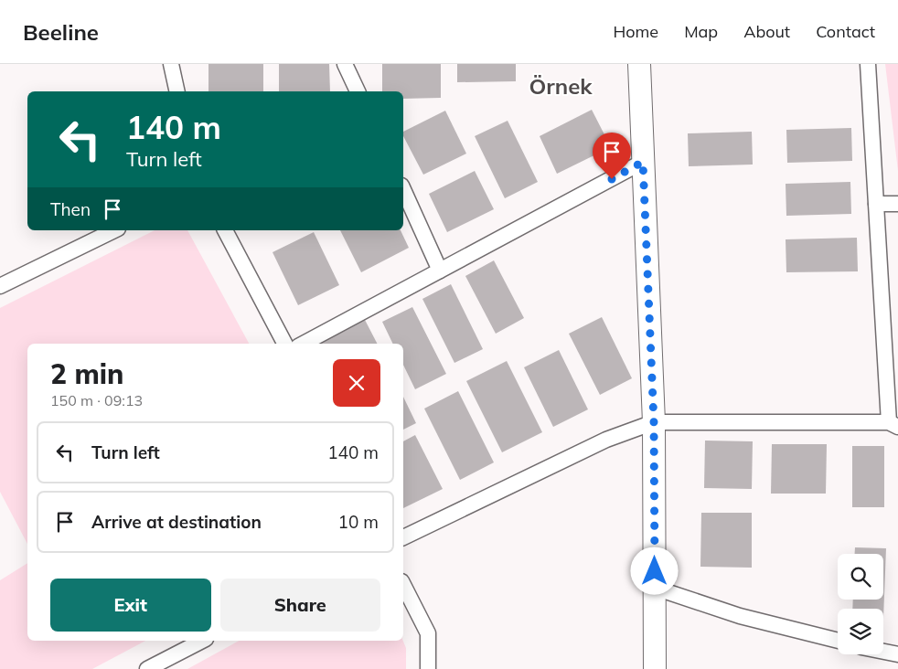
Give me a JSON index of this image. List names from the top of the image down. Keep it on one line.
{"districts":["Örnek"],"page":{"header":"Beeline","nav":["Home","Map","About","Contact"],"turn":["140 m","Turn left"],"then":"Then","heading":["2 min","150 m · 09:13"],"list":[{"name":"Turn left","value":"140 m"},{"name":"Arrive at destination","value":"10 m"}],"buttons":["Exit","Share"]}}
